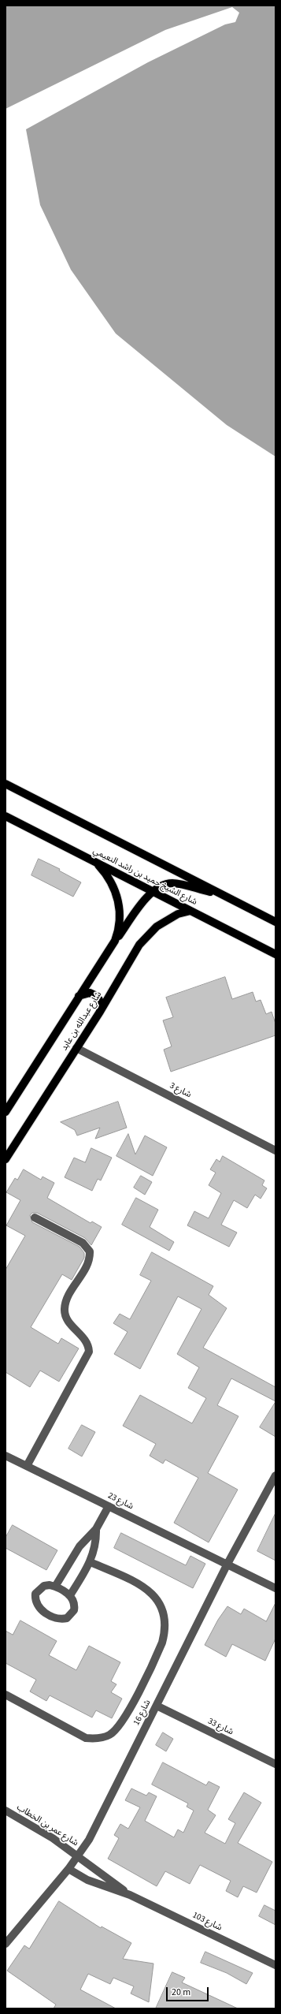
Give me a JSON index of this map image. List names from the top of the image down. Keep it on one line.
{"streets":{"main road":["شارع الشيخ حميد بن راشد النعيمي","شارع عبدالله بن عابد"],"street":["شارع 3","شارع 23","شارع 16","شارع 33","شارع عمر بن الخطاب","شارع 103"]},"crossings":[["شارع الشيخ حميد بن راشد النعيمي","شارع عبدالله بن عابد"],["شارع عبدالله بن عابد","شارع 3"],["شارع 23","شارع 16"],["شارع 16","شارع 33"],["شارع 16","شارع عمر بن الخطاب"],["شارع 16","شارع 103"],["شارع عمر بن الخطاب","شارع 103"]],"scale_bar":"20 m"}
